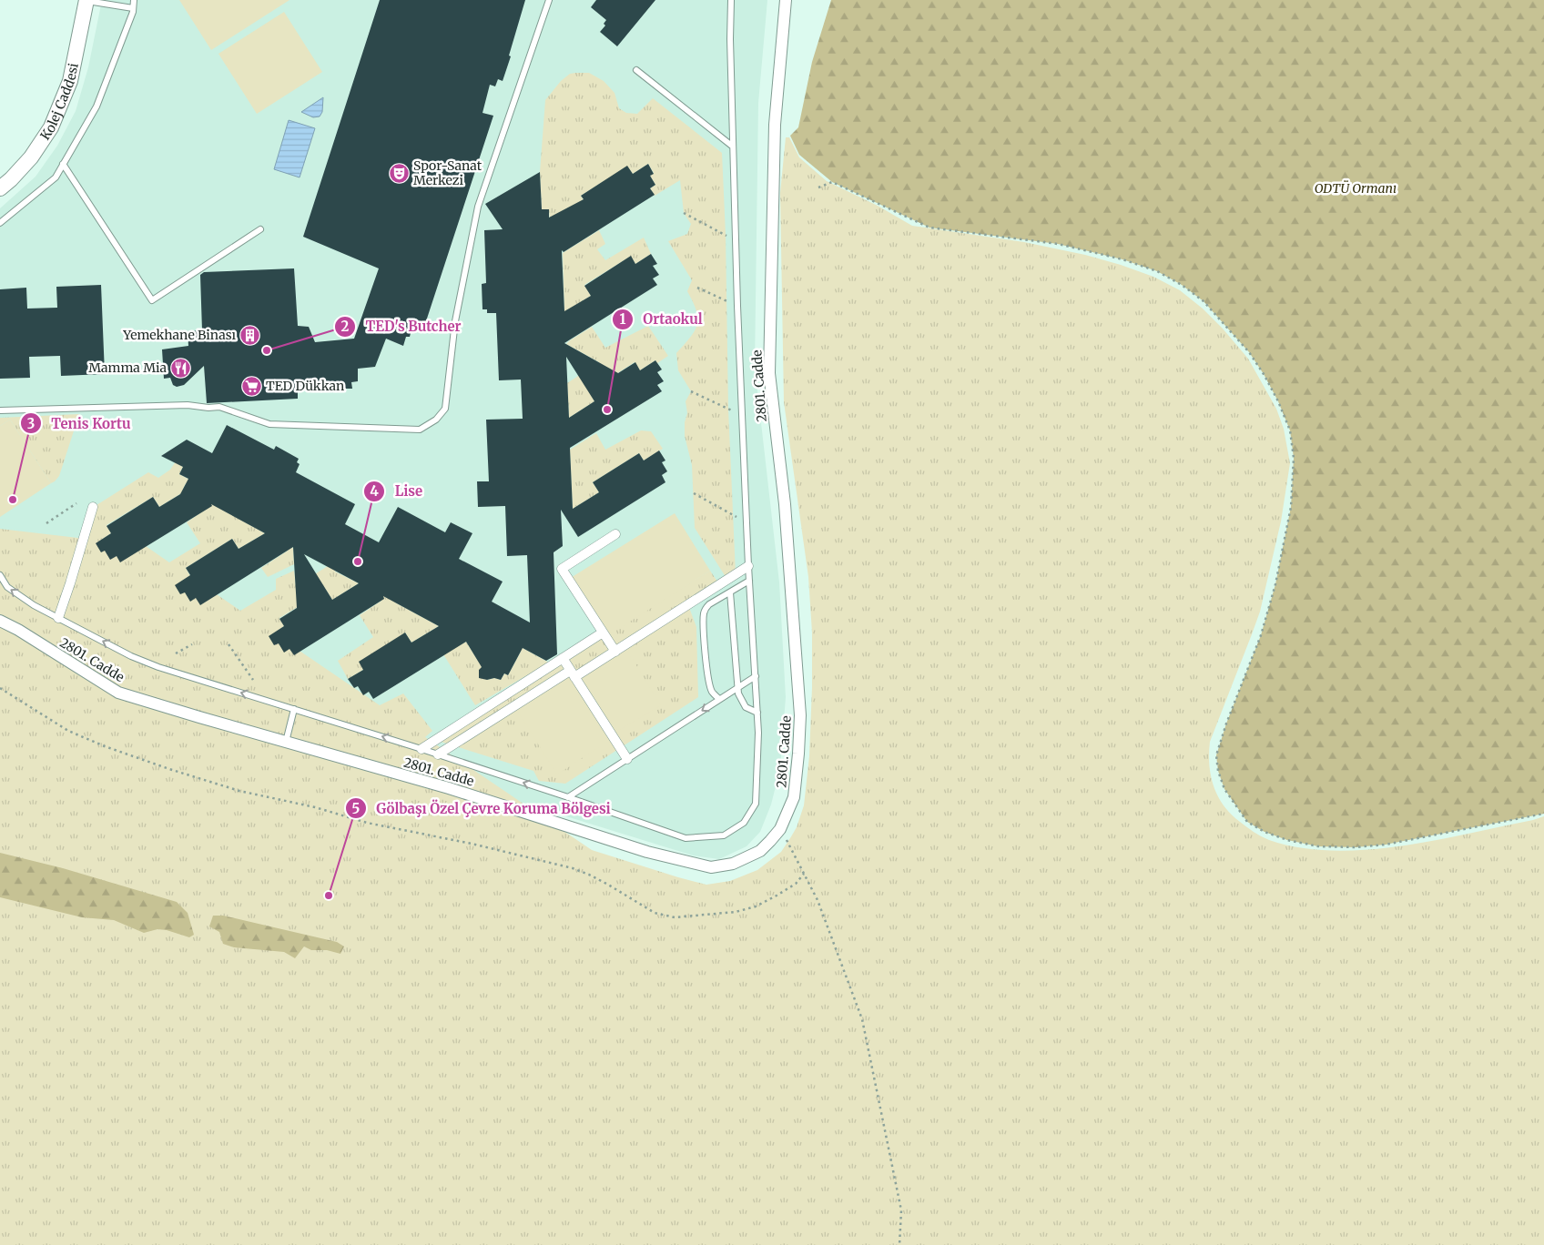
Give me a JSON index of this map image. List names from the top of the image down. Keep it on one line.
{"streets":{"street":["Kolej Caddesi","2801. Cadde"]},"parks":["ODTÜ Ormanı"],"places":{"theatre":["Spor-Sanat Merkezi"],"building":["Yemekhane Binası"],"other":["TED's Butcher","Ortaokul","Tenis Kortu","Lise","Gölbaşı Özel Çevre Koruma Bölgesi"],"restaurant":["Mamma Mia"],"supermarket":["TED Dükkan"]}}
